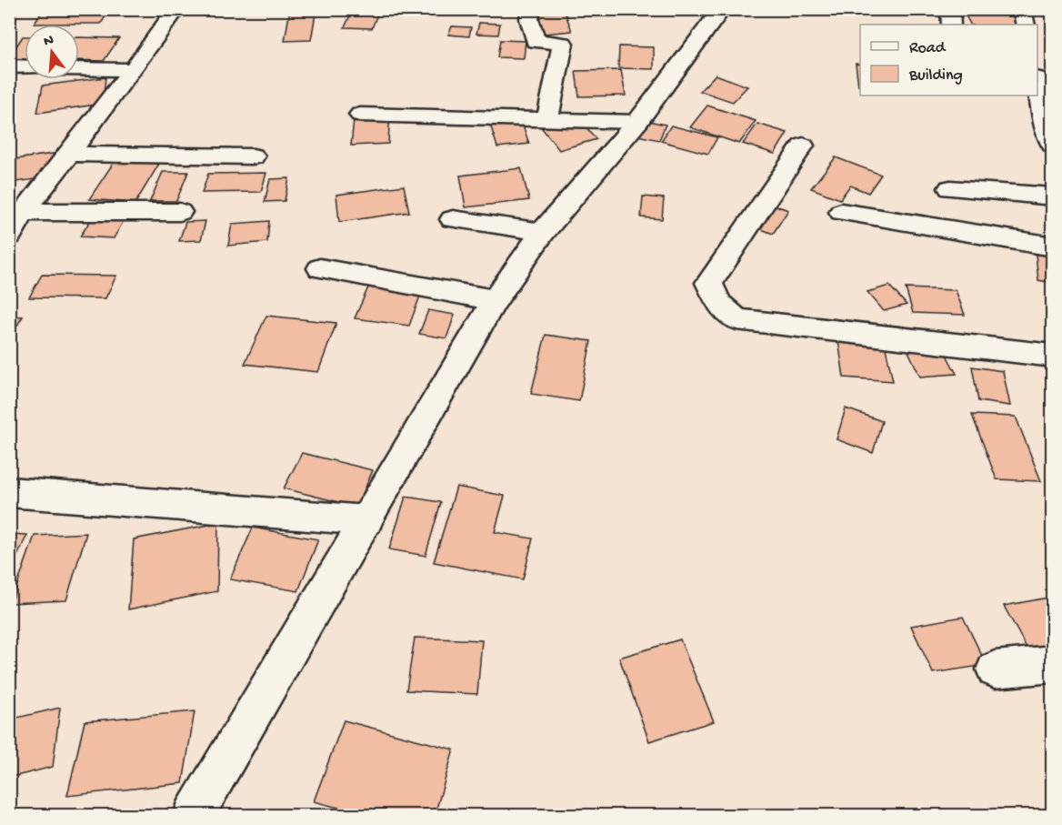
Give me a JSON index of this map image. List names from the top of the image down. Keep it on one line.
{"legend":["Road","Building"],"north":"top"}
